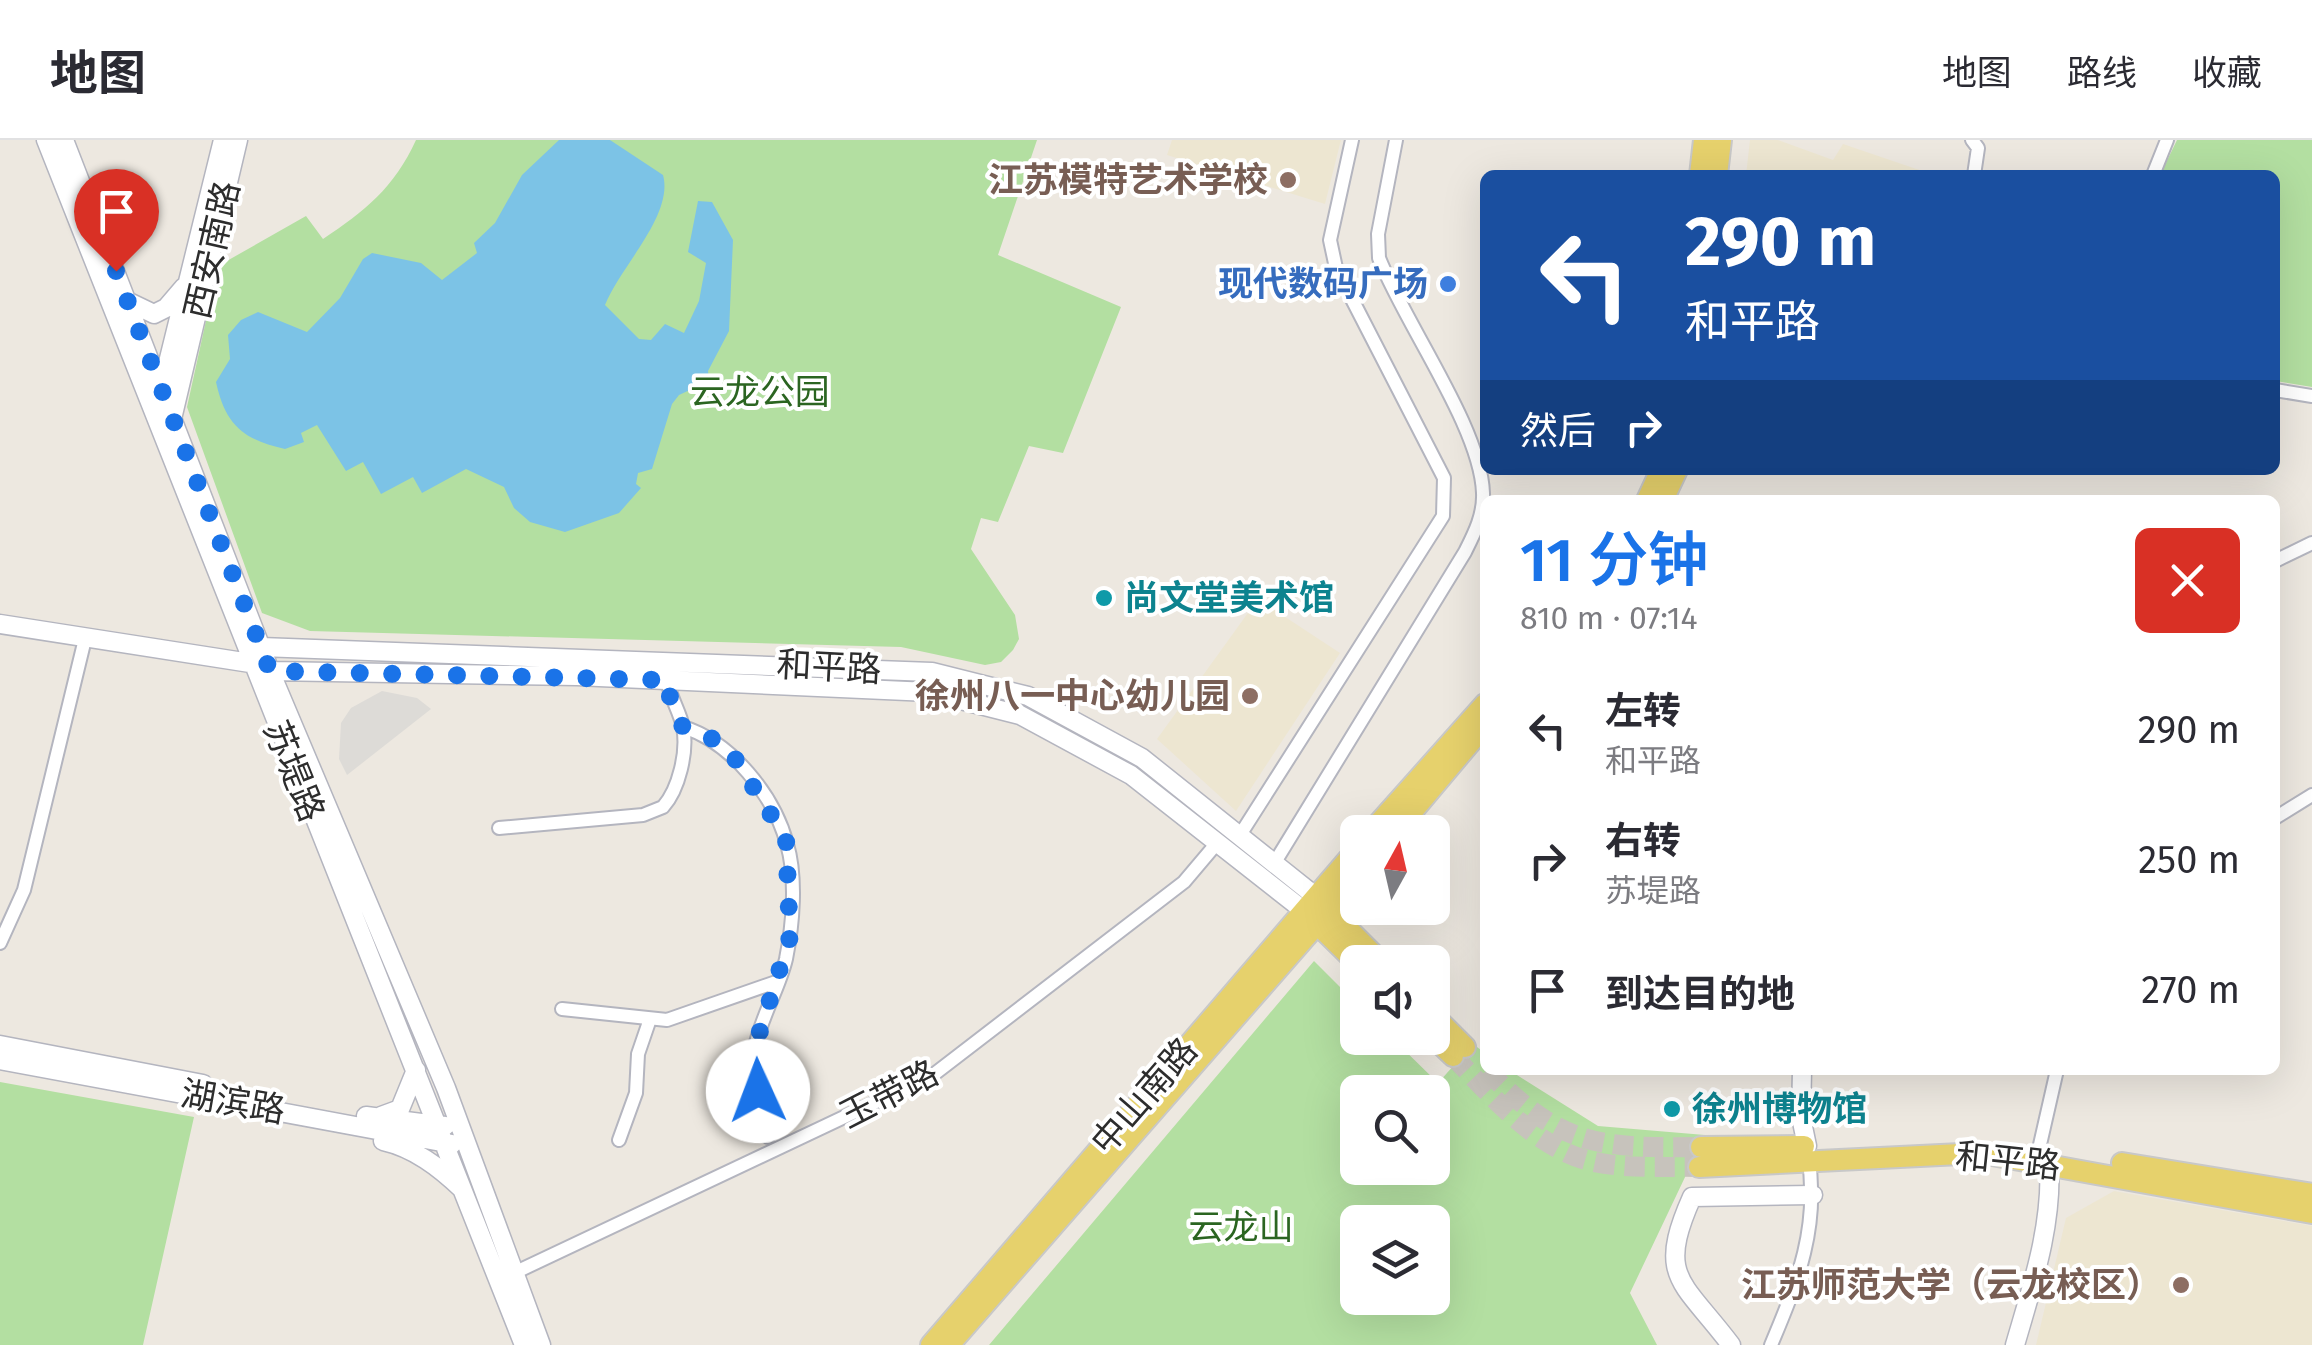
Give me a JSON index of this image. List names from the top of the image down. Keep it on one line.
{"streets":{"main road":["西安南路","和平路","苏堤路","中山南路","湖滨路"],"street":["玉带路"]},"crossings":[["西安南路","苏堤路"],["和平路","苏堤路"],["和平路","玉带路"],["和平路","中山南路"],["苏堤路","玉带路"],["苏堤路","湖滨路"]],"parks":["云龙公园","云龙山"],"places":["江苏模特艺术学校","现代数码广场","尚文堂美术馆","徐州八一中心幼儿园","徐州博物馆","江苏师范大学（云龙校区）"],"north":"top","page":{"header":"地图","nav":["地图","路线","收藏"],"turn":["290 m","和平路"],"then":"然后","heading":["11 分钟","810 m · 07:14"],"list":[{"name":"左转","note":"和平路","value":"290 m"},{"name":"右转","note":"苏堤路","value":"250 m"},{"name":"到达目的地","value":"270 m"}]}}
